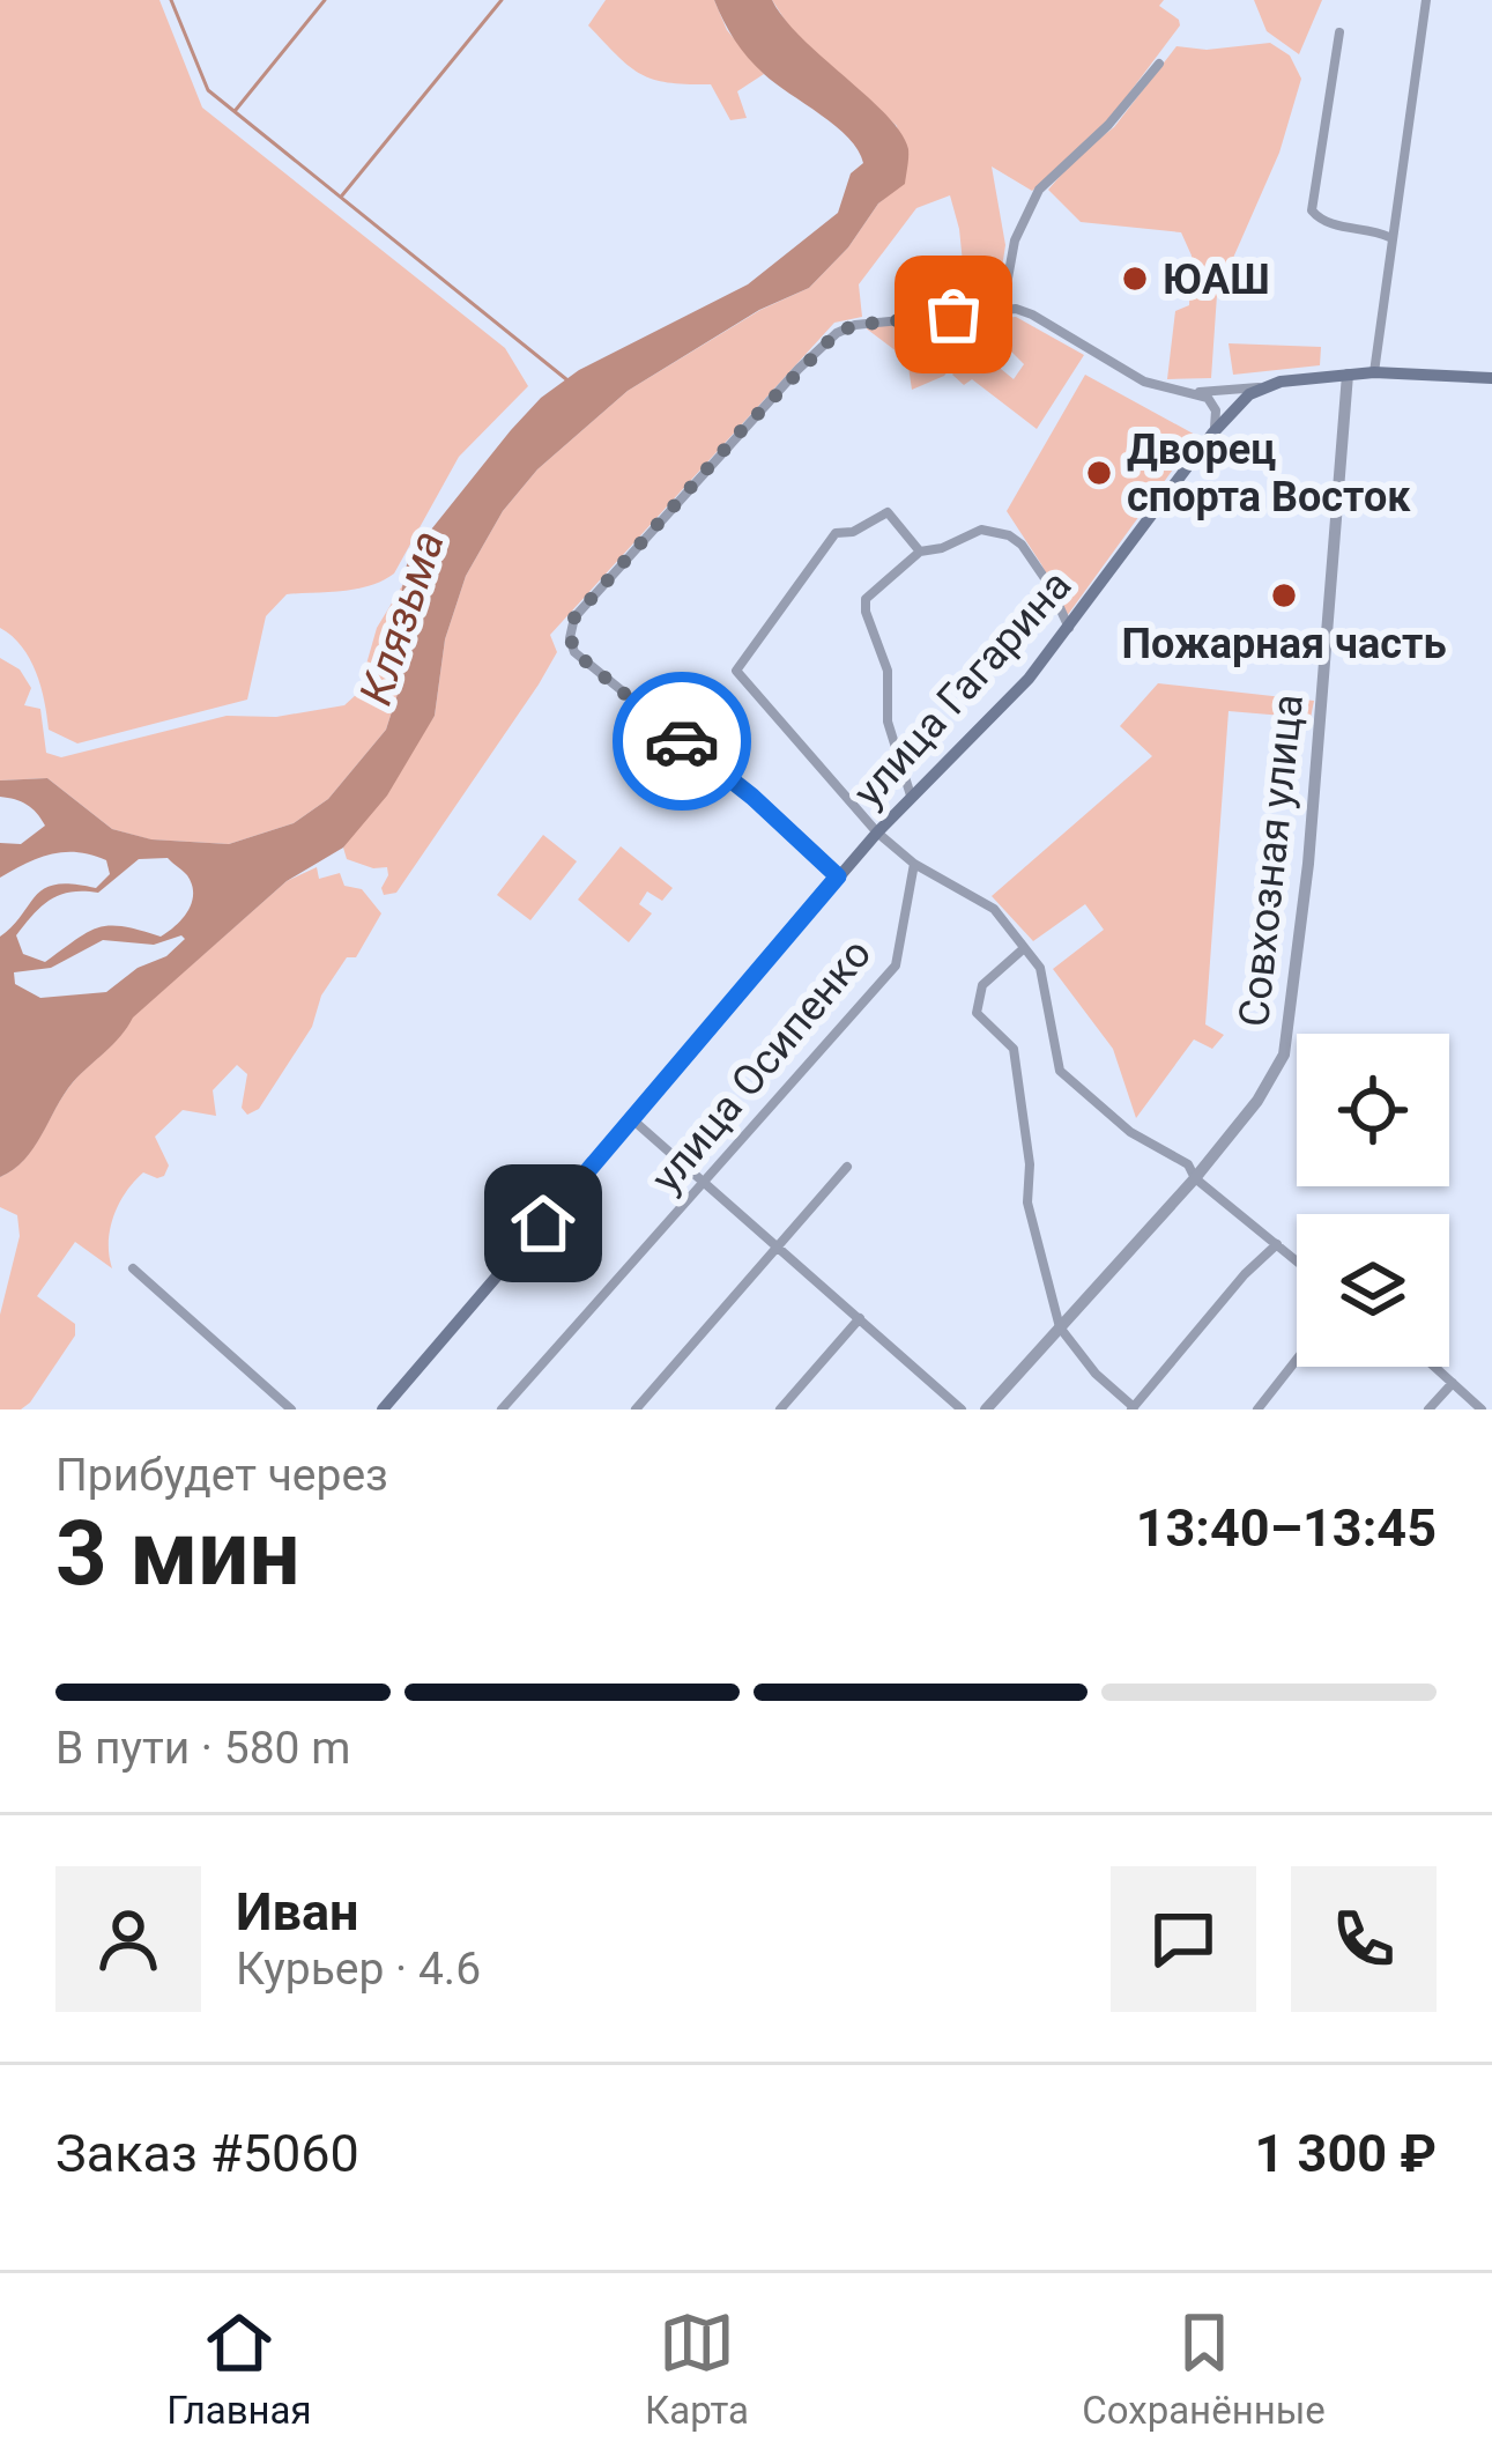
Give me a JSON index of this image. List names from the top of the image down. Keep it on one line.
{"streets":{"main road":["улица Гагарина"],"street":["Совхозная улица","улица Осипенко"]},"water":["Клязьма"],"places":["ЮАШ","Дворец спорта Восток","Пожарная часть"],"page":{"heading":["3 мин","Прибудет через","13:40–13:45"],"panel":["Иван","Курьер · 4.6","Заказ #5060","1 300 ₽"],"bar":"В пути · 580 m","tabs":["Главная","Карта","Сохранённые"]}}
